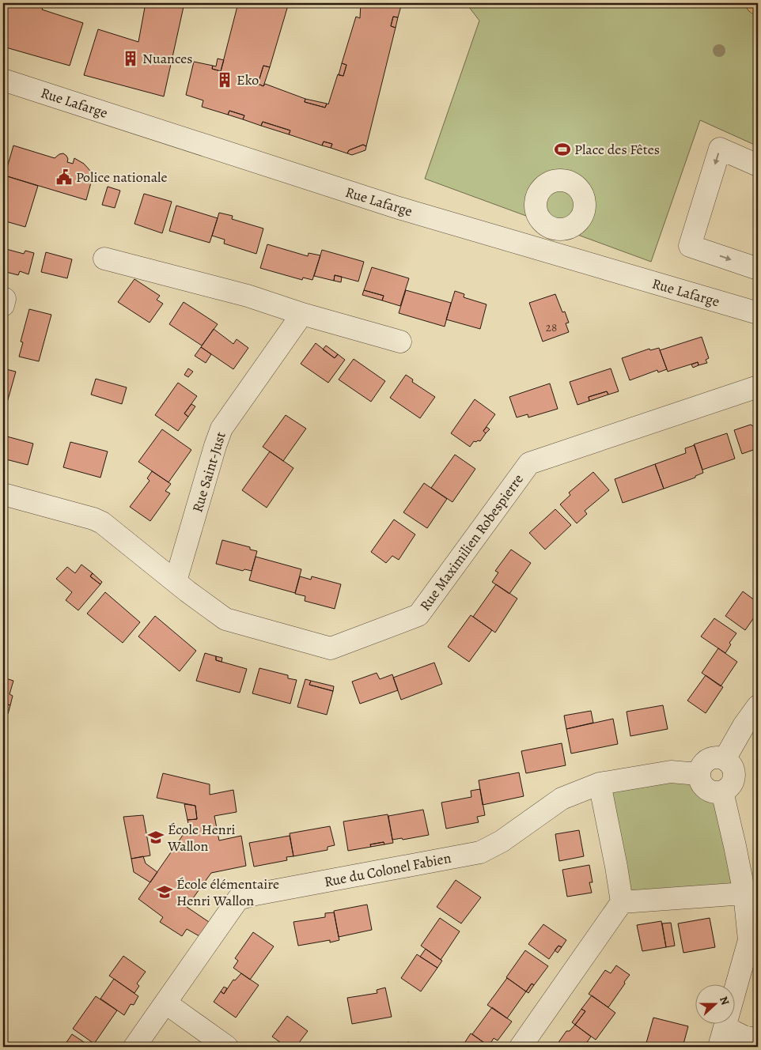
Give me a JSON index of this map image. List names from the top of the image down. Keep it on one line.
{"streets":{"street":["Rue Lafarge","Rue Saint-Just","Rue Maximilien Robespierre","Rue du Colonel Fabien"]},"crossings":[["Rue Saint-Just","Rue Maximilien Robespierre"]],"places":{"building":["Nuances","Eko"],"sports":["Place des Fêtes"],"public building":["Police nationale"],"school or university":["École Henri Wallon","École élémentaire Henri Wallon"]},"house_numbers":["28"],"north":"right"}
